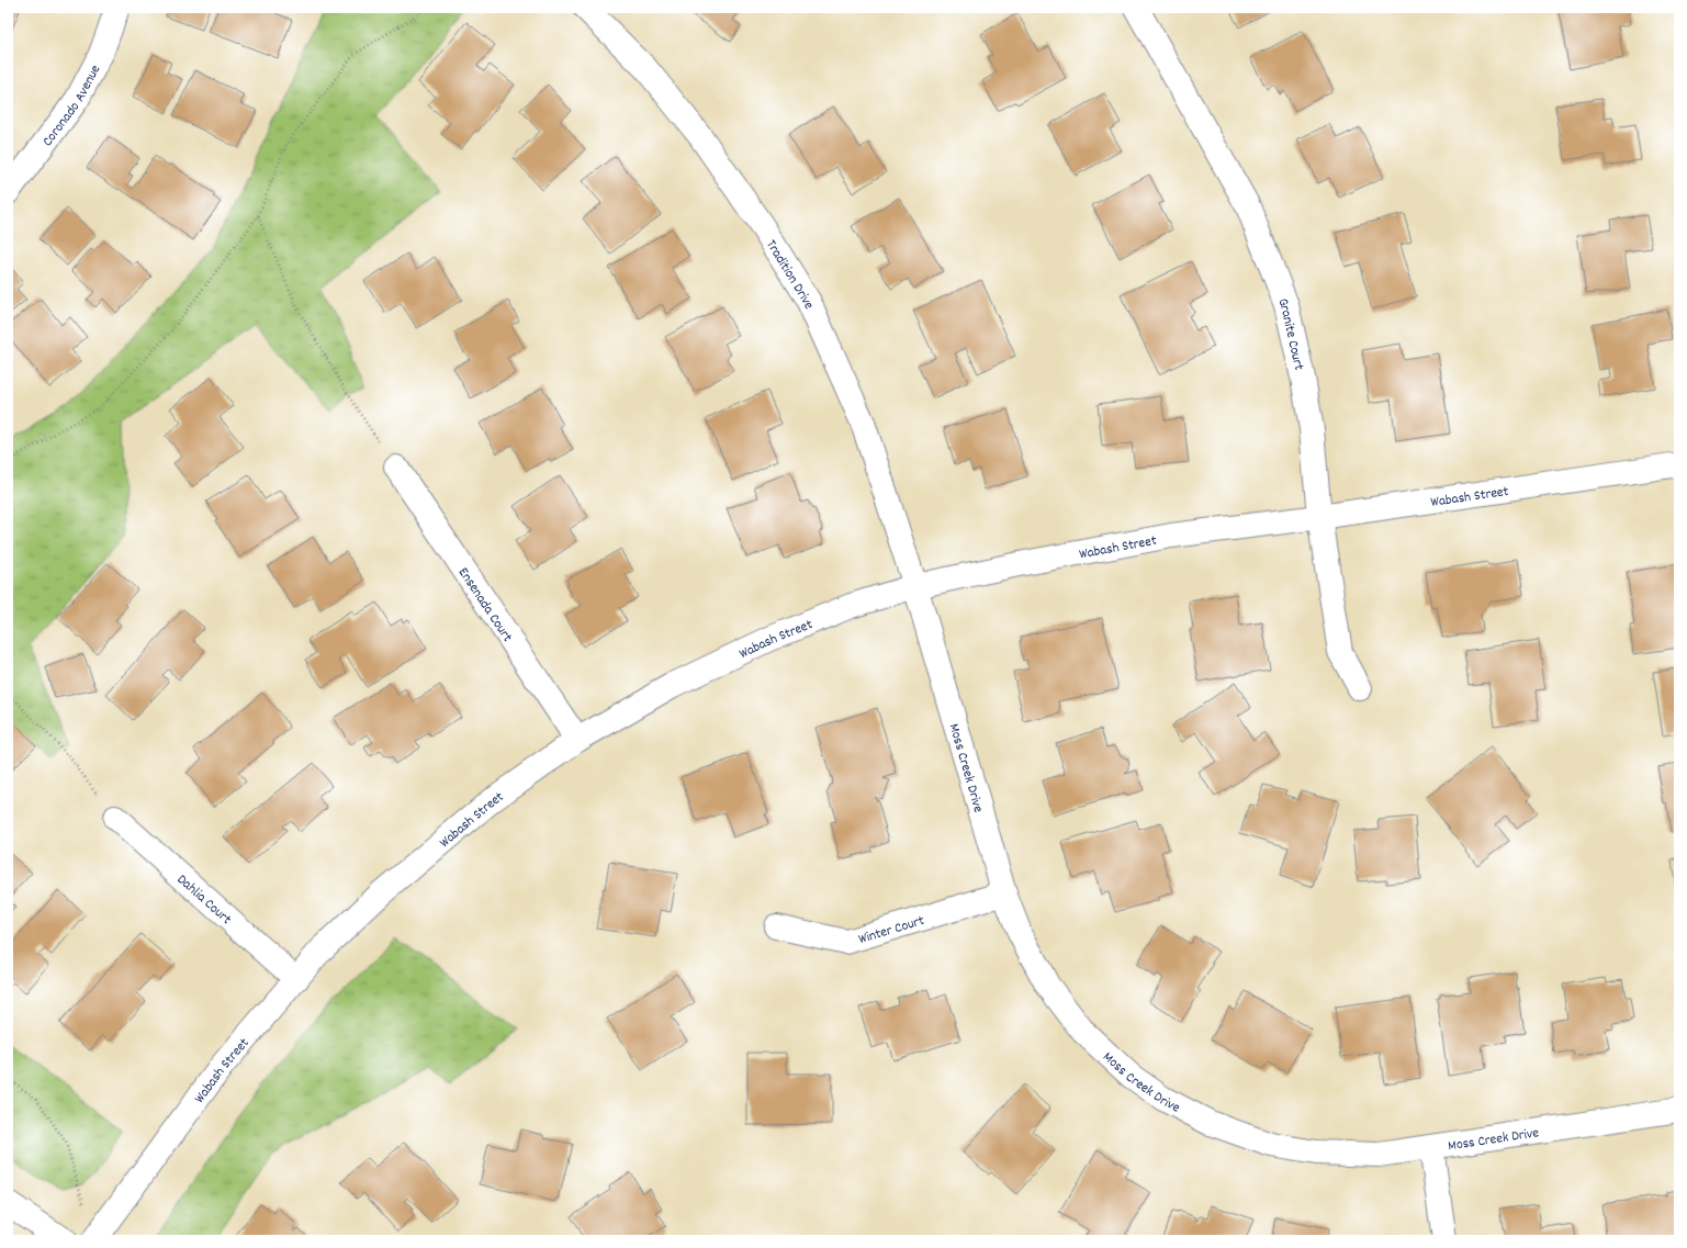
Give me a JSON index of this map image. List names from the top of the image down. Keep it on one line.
{"streets":{"street":["Coronado Avenue","Tradition Drive","Granite Court","Wabash Street","Ensenada Court","Moss Creek Drive","Dahlia Court","Winter Court"]},"crossings":[["Tradition Drive","Wabash Street"],["Tradition Drive","Moss Creek Drive"],["Granite Court","Wabash Street"],["Wabash Street","Ensenada Court"],["Wabash Street","Moss Creek Drive"],["Wabash Street","Dahlia Court"],["Moss Creek Drive","Winter Court"]]}
